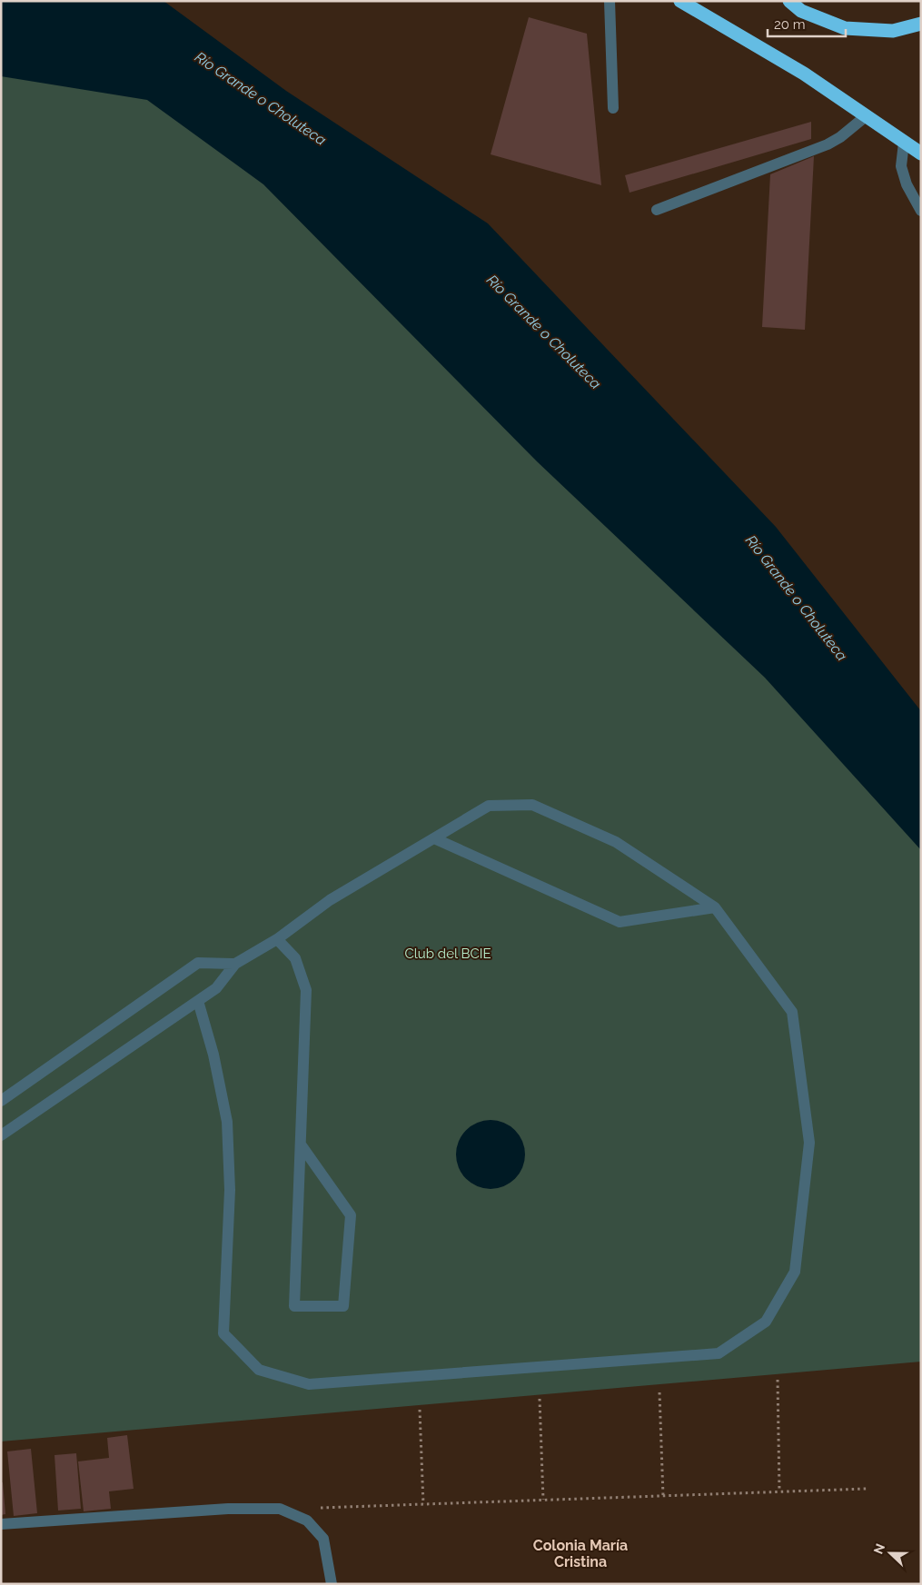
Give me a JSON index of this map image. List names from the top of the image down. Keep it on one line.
{"districts":["Colonia María Cristina"],"water":["Río Grande o Choluteca"],"parks":["Club del BCIE"],"scale_bar":"20 m","north":"left"}
